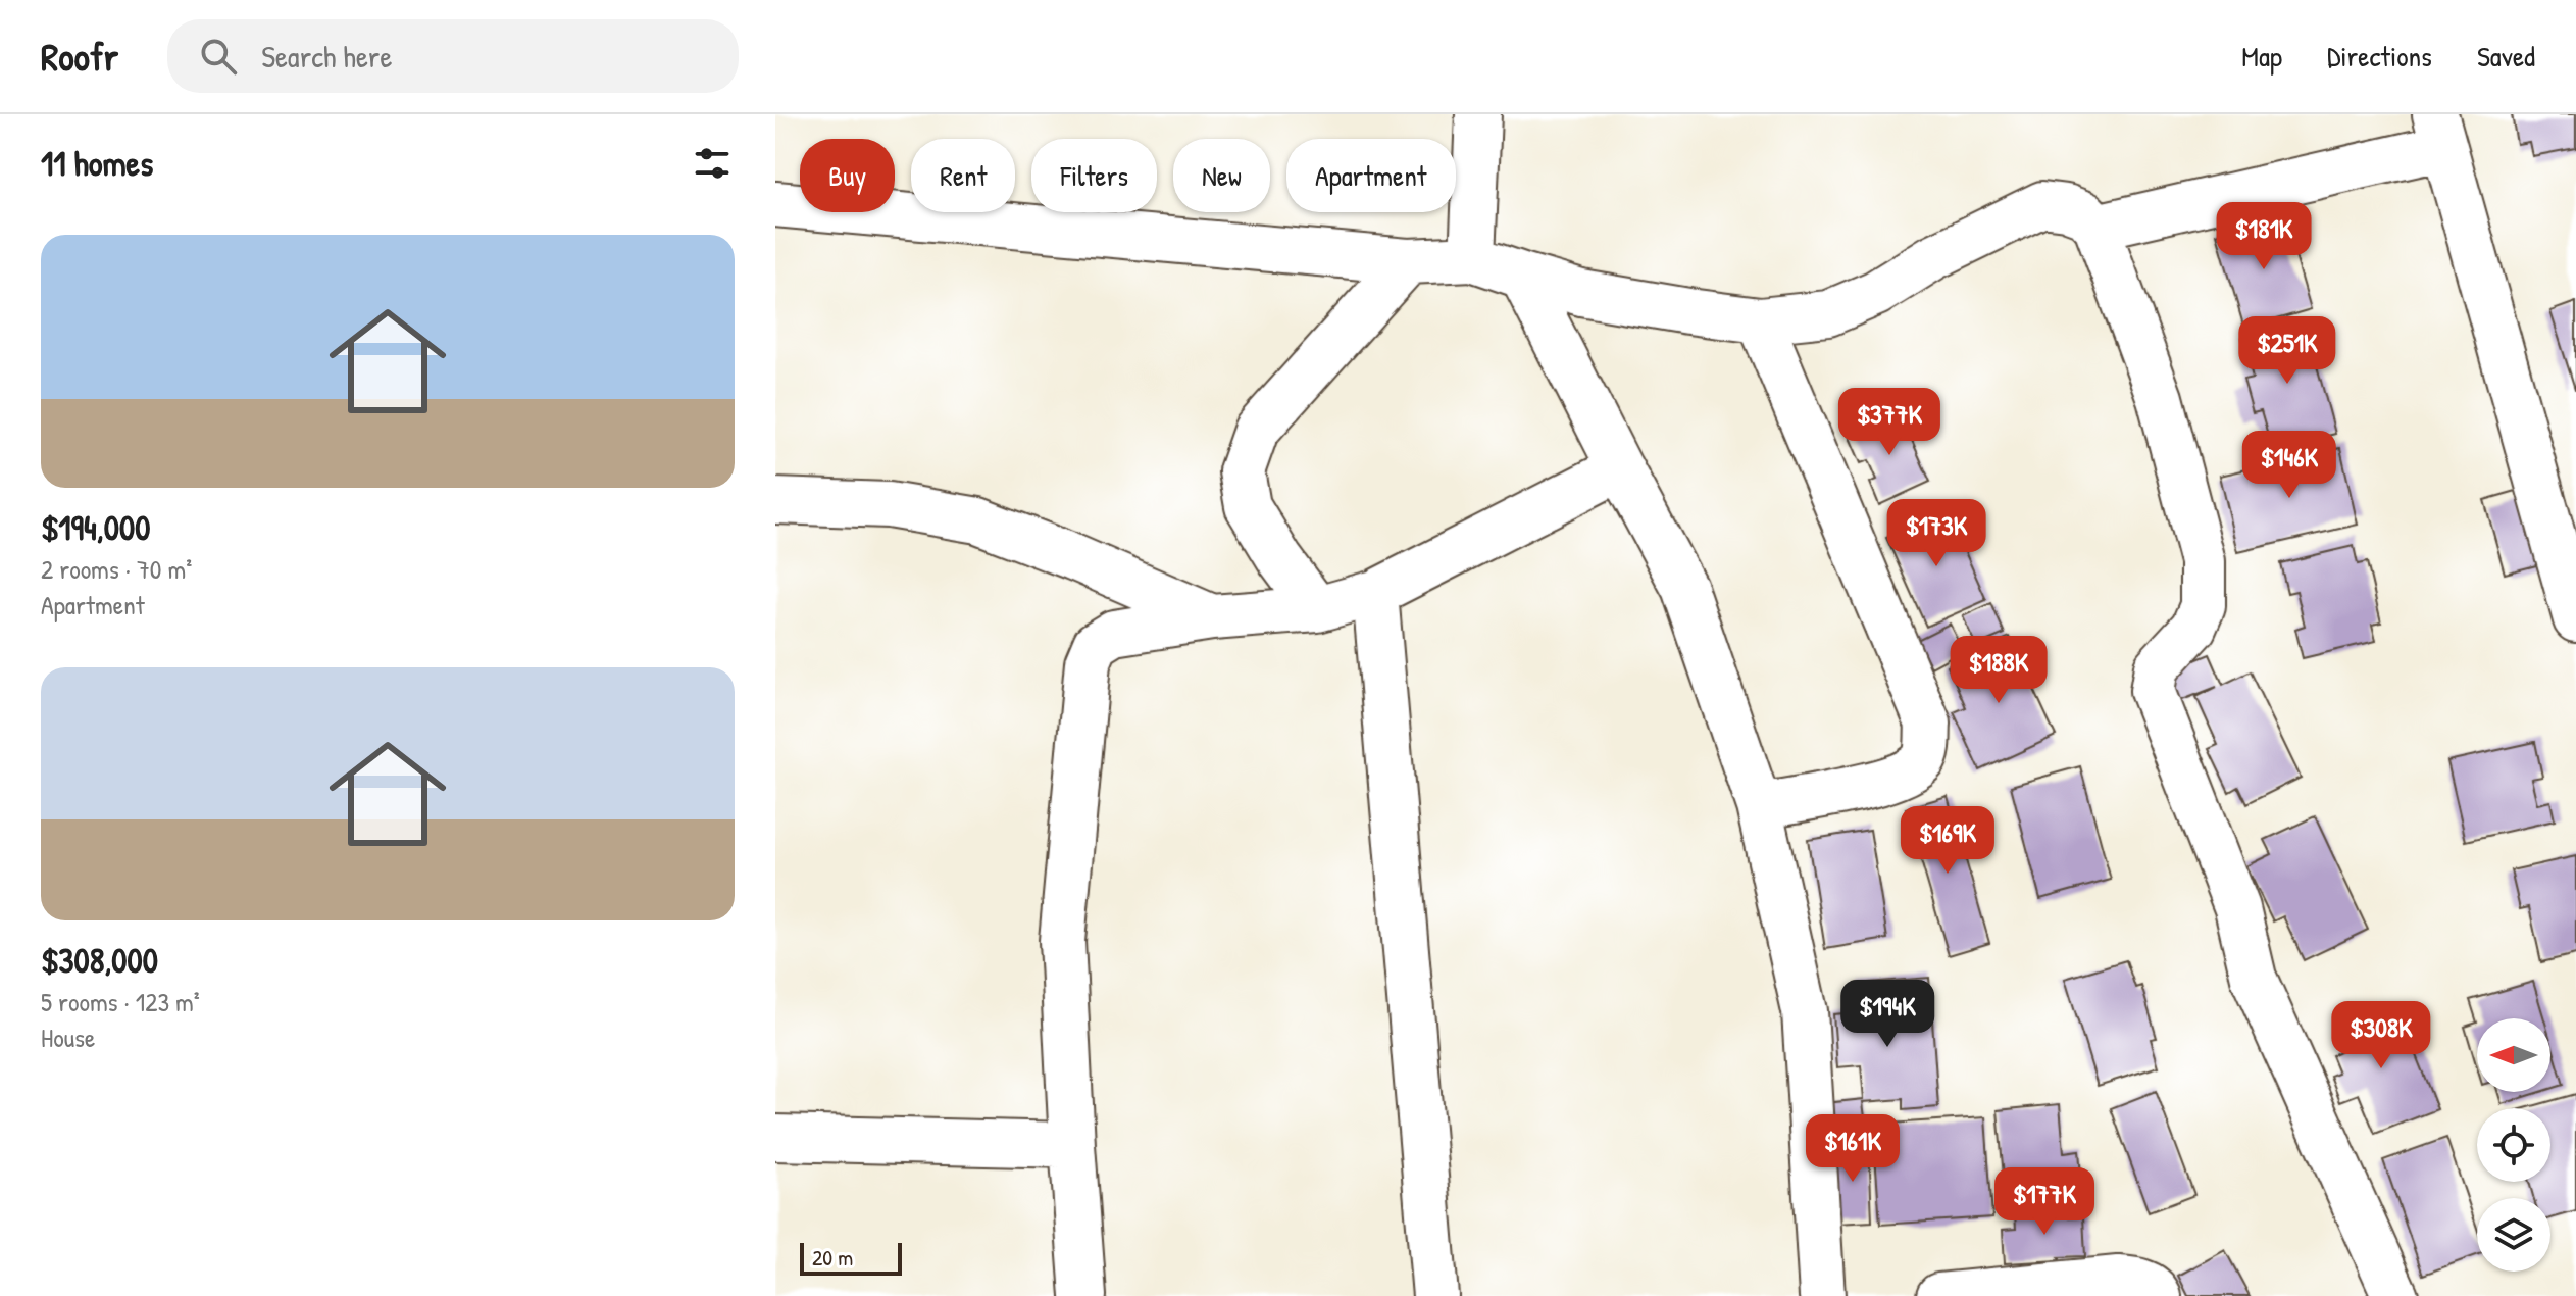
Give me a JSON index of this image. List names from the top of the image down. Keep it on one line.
{"scale_bar":"20 m","north":"left","page":{"header":"Roofr","search":"Search here","nav":["Map","Directions","Saved"],"heading":"11 homes","chip":["Buy","Rent","Filters","New","Apartment"],"price":["$181K","$251K","$377K","$146K","$173K","$188K","$169K","$194K","$308K","$161K","$177K"],"list":[{"name":"$194,000","note":"2 rooms · 70 m² · Apartment"},{"name":"$308,000","note":"5 rooms · 123 m² · House"}],"scale":"20 m"}}
